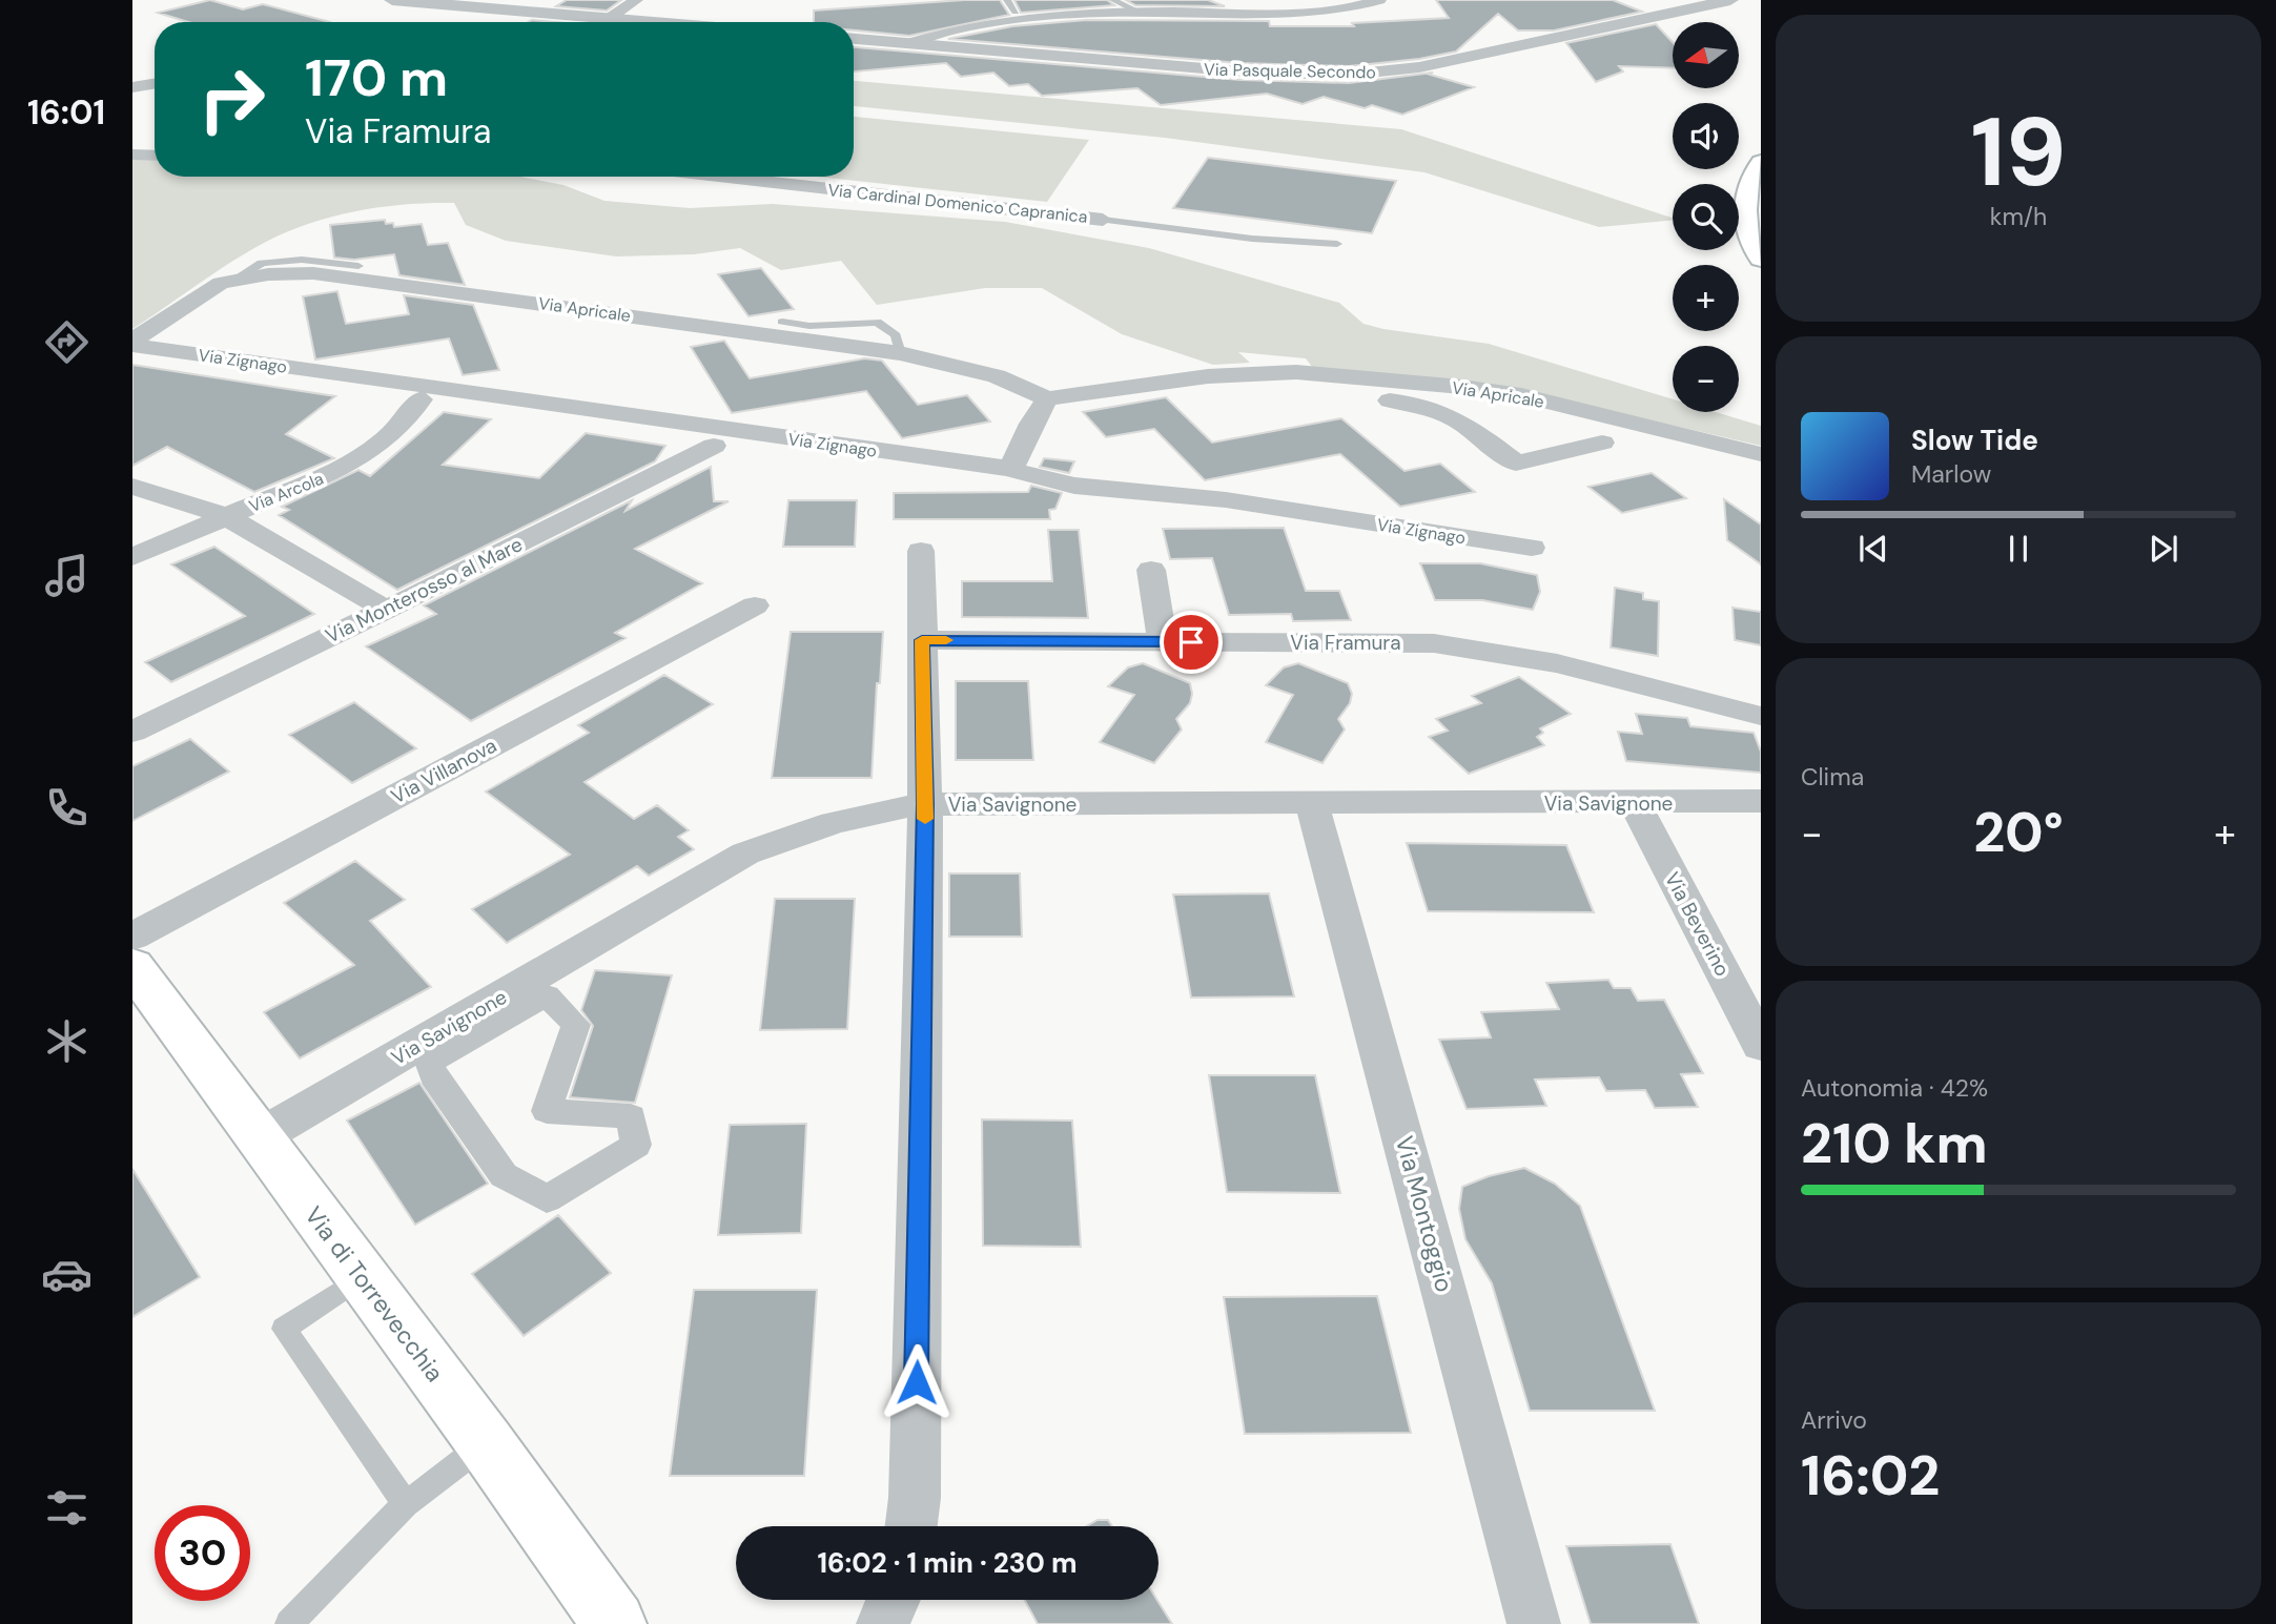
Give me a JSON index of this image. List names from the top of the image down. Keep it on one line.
{"streets":{"main road":["Via di Torrevecchia"],"street":["Via Pasquale Secondo","Via Cardinal Domenico Capranica","Via Apricale","Via Zignago","Via Arcola","Via Monterosso al Mare","Via Framura","Via Villanova","Via Savignone","Via Beverino","Via Montoggio"]},"crossings":[["Via Apricale","Via Zignago"],["Via Savignone","Via Beverino"],["Via Savignone","Via Montoggio"],["Via Savignone","Via di Torrevecchia"]],"north":"left","page":{"tabs":"16:01","tile":[["19","km/h"],"Clima",["Autonomia · 42%","210 km"],["Arrivo","16:02"]],"map_buttons":["+","−"],"turn":["170 m","Via Framura"],"song":["Slow Tide","Marlow"],"heat":["−","20°","+"],"limit":"30","trip":"16:02 · 1 min · 230 m"}}
